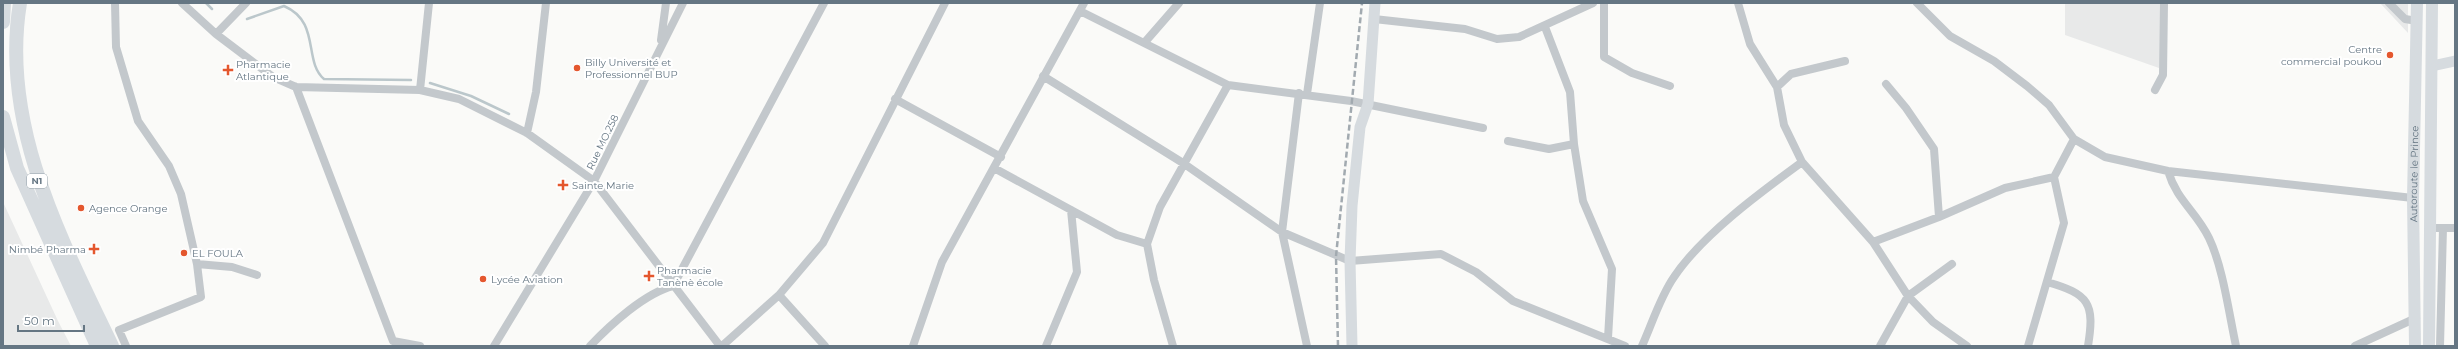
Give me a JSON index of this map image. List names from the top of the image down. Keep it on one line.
{"streets":{"highway":["N1"],"main road":["Autoroute le Prince"],"street":["Rue MO.258"]},"places":{"other":["Centre commercial poukou","Billy Université et Professionnel BUP","Agence Orange","EL FOULA","Lycée Aviation"],"health":["Pharmacie Atlantique","Sainte Marie","Nimbé Pharma","Pharmacie Tanènè école"]},"scale_bar":"50 m"}
